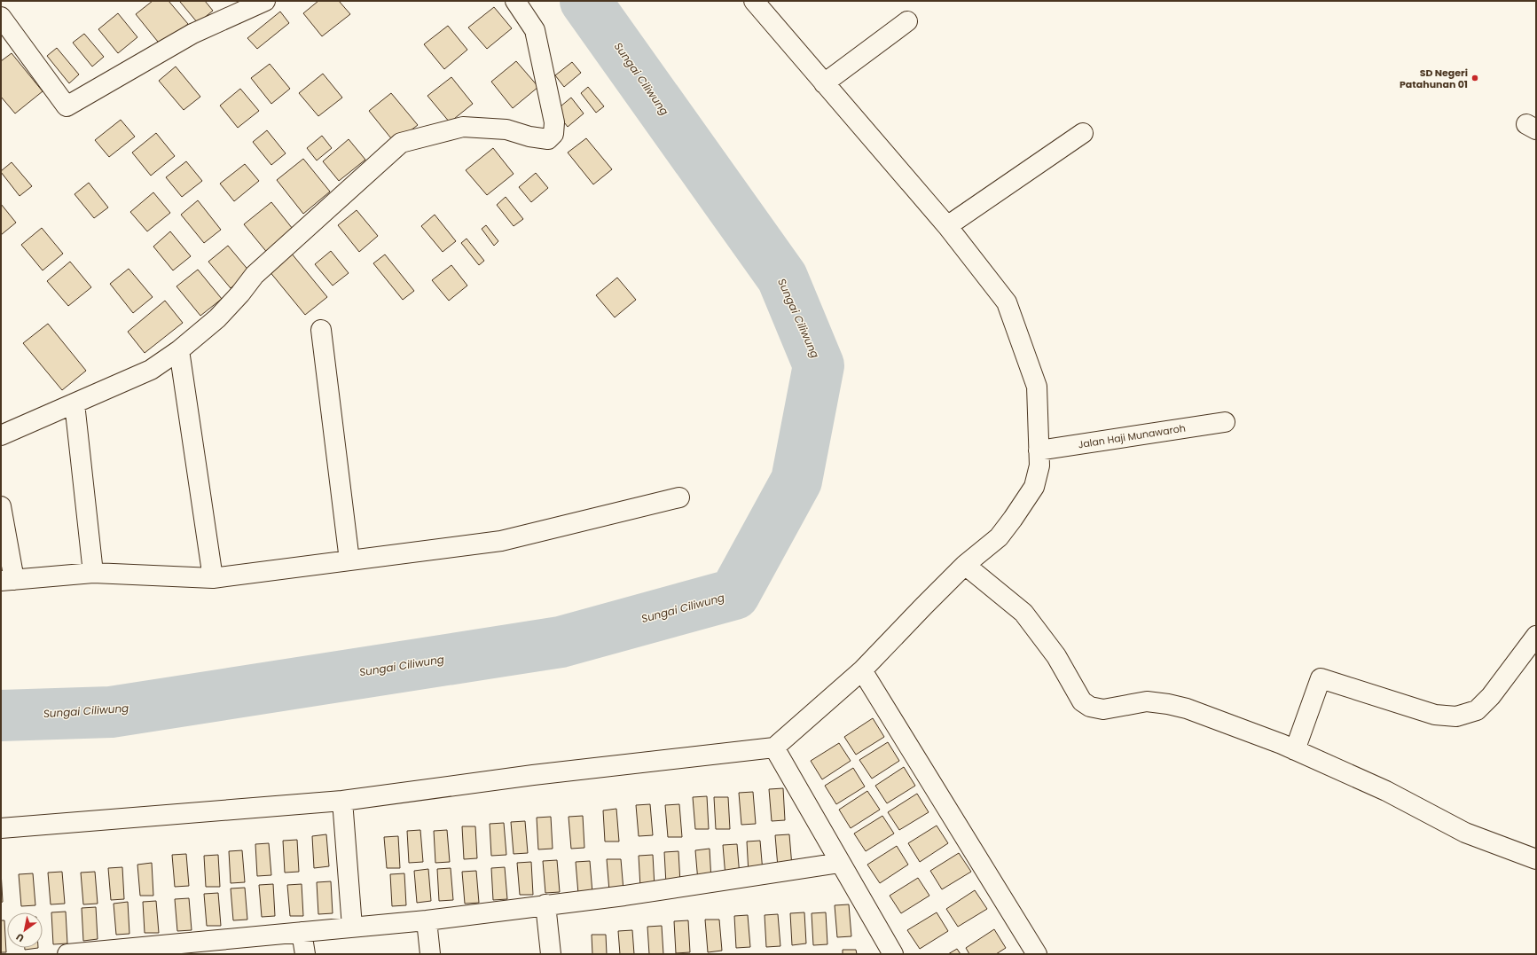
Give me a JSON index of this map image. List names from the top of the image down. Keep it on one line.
{"streets":{"street":["Jalan Haji Munawaroh"]},"water":["Sungai Ciliwung"],"places":["SD Negeri Patahunan 01"],"north":"bottom left"}
